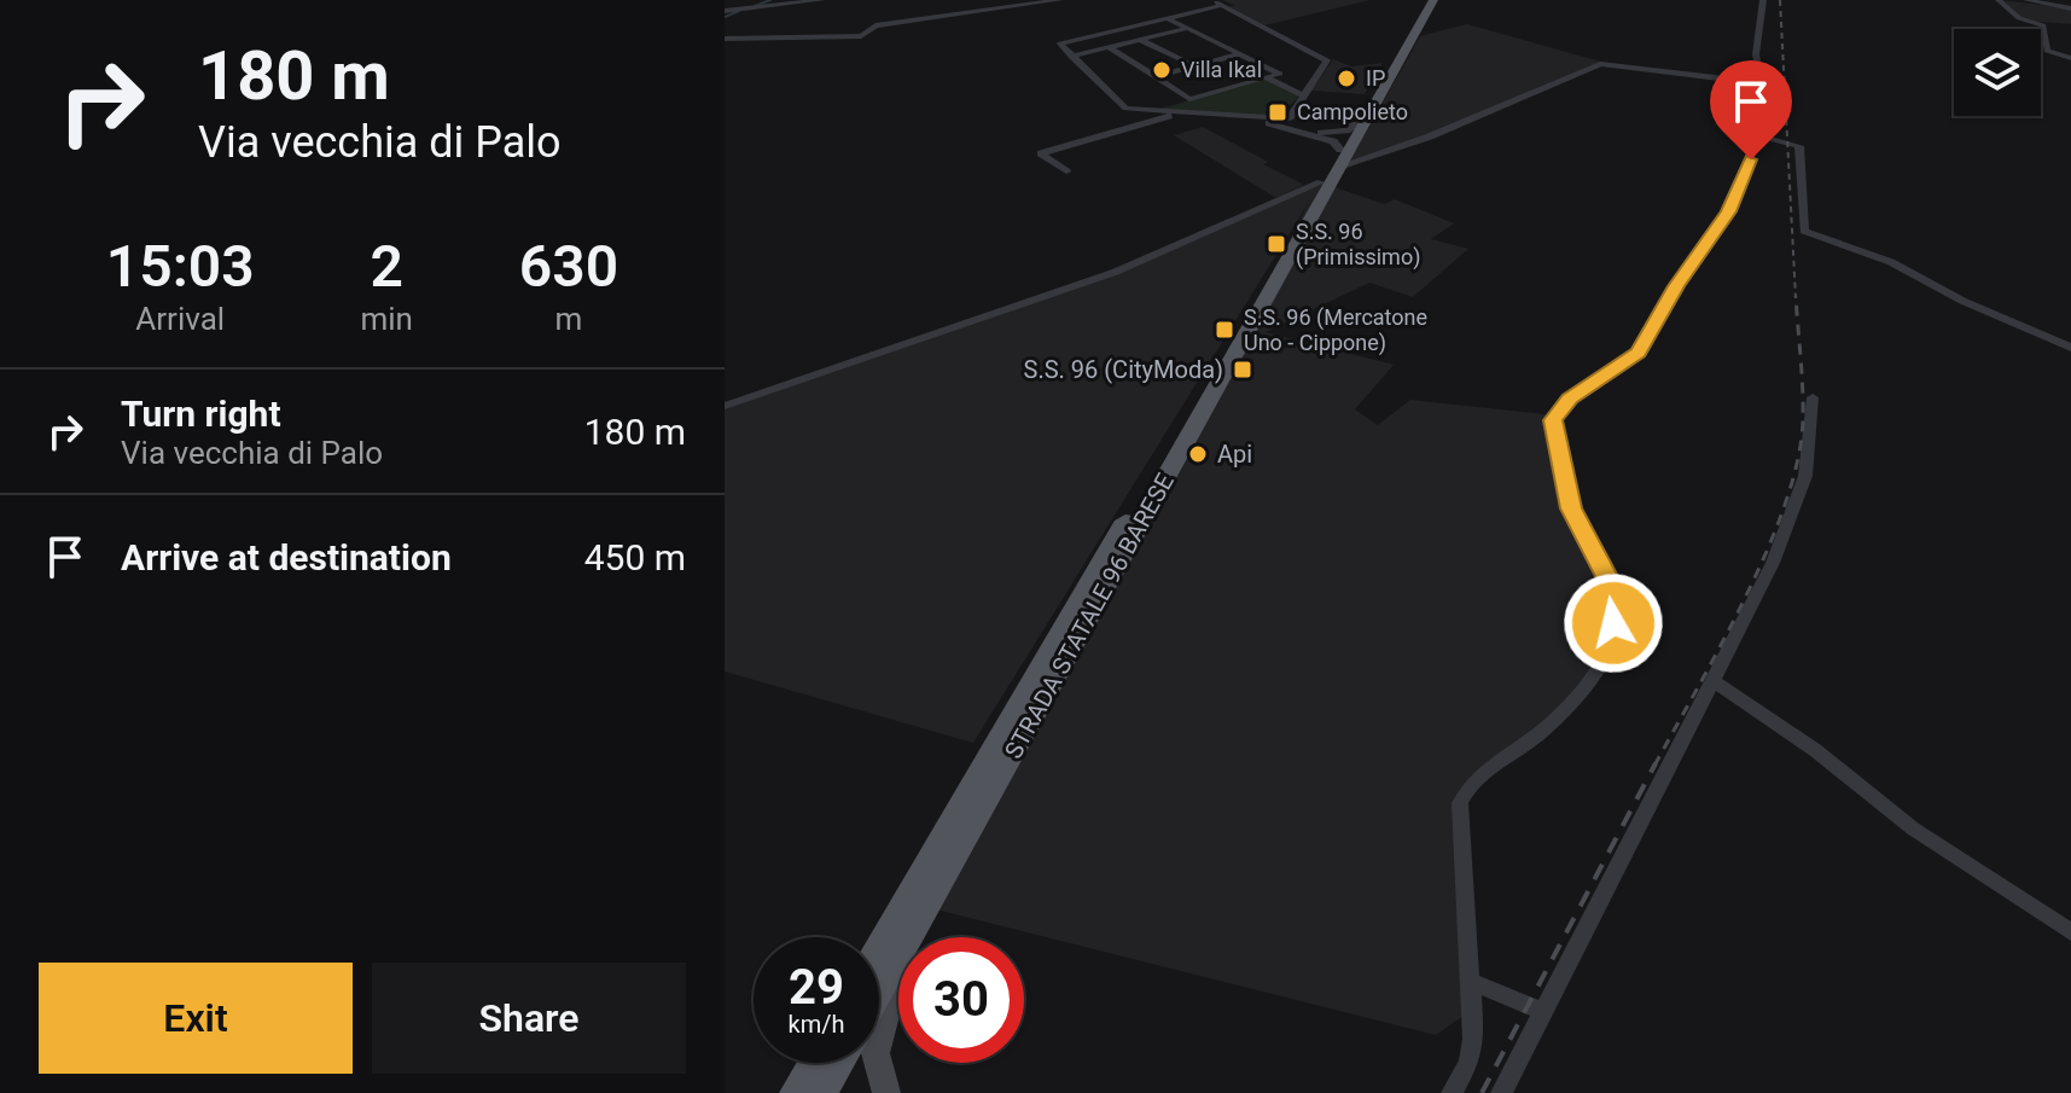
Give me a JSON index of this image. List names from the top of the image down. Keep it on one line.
{"streets":{"main road":["STRADA STATALE 96 BARESE"]},"places":{"other":["Villa Ikal","IP","Api"],"transit":["Campolieto","S.S. 96 (Primissimo)","S.S. 96 (Mercatone Uno - Cippone)","S.S. 96 (CityModa)"]},"page":{"turn":["180 m","Via vecchia di Palo"],"eta":["15:03","Arrival","2","min","630","m"],"list":[{"name":"Turn right","note":"Via vecchia di Palo","value":"180 m"},{"name":"Arrive at destination","value":"450 m"}],"speed":"29 km/h","limit":"30","buttons":["Exit","Share"]}}
